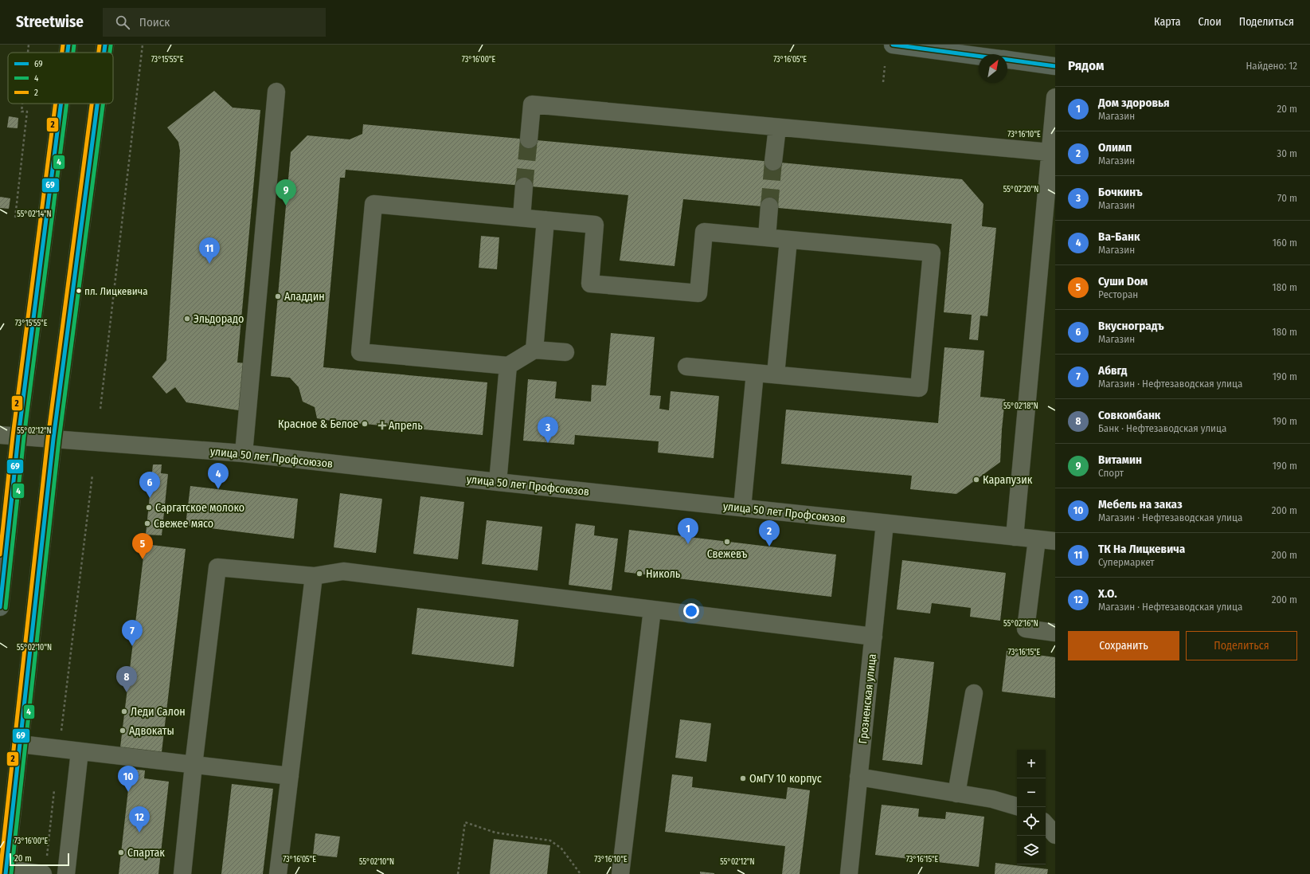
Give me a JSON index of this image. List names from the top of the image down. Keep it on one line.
{"streets":{"street":["улица 50 лет Профсоюзов","Грозненская улица"]},"crossings":[["улица 50 лет Профсоюзов","Грозненская улица"]],"places":{"other":["пл. Лицкевича","Аладдин","Эльдорадо","Красное & Белое","Карапузик","Саргатское молоко","Свежее мясо","Свежевъ","Николь","Леди Салон","Адвокаты","ОмГУ 10 корпус","Спартак"],"health":["Апрель"]},"lines":["transit line 69","transit line 2","transit line 4"],"legend":["69","4","2"],"scale_bar":"20 m","north":"top right","page":{"header":"Streetwise","search":"Поиск","nav":["Карта","Слои","Поделиться"],"heading":["Рядом","Найдено: 12"],"list":[{"mark":"1","name":"Дом здоровья","note":"Магазин","value":"20 m"},{"mark":"2","name":"Олимп","note":"Магазин","value":"30 m"},{"mark":"3","name":"Бочкинъ","note":"Магазин","value":"70 m"},{"mark":"4","name":"Ва-Банк","note":"Магазин","value":"160 m"},{"mark":"5","name":"Суши Dом","note":"Ресторан","value":"180 m"},{"mark":"6","name":"Вкусноградъ","note":"Магазин","value":"180 m"},{"mark":"7","name":"Абвгд","note":"Магазин · Нефтезаводская улица","value":"190 m"},{"mark":"8","name":"Совкомбанк","note":"Банк · Нефтезаводская улица","value":"190 m"},{"mark":"9","name":"Витамин","note":"Спорт","value":"190 m"},{"mark":"10","name":"Мебель на заказ","note":"Магазин · Нефтезаводская улица","value":"200 m"},{"mark":"11","name":"ТК На Лицкевича","note":"Супермаркет","value":"200 m"},{"mark":"12","name":"X.O.","note":"Магазин · Нефтезаводская улица","value":"200 m"}],"pins":["9","11","3","4","6","1","2","5","7","8","10","12"],"buttons":["Сохранить","Поделиться"],"map_buttons":["+","−"],"scale":"20 m"},"coordinates":["73°15'55\"E","73°16'00\"E","73°16'05\"E","73°16'10\"E","55°02'20\"N","55°02'14\"N","55°02'18\"N","55°02'12\"N","55°02'16\"N","55°02'10\"N","73°16'15\"E"]}
